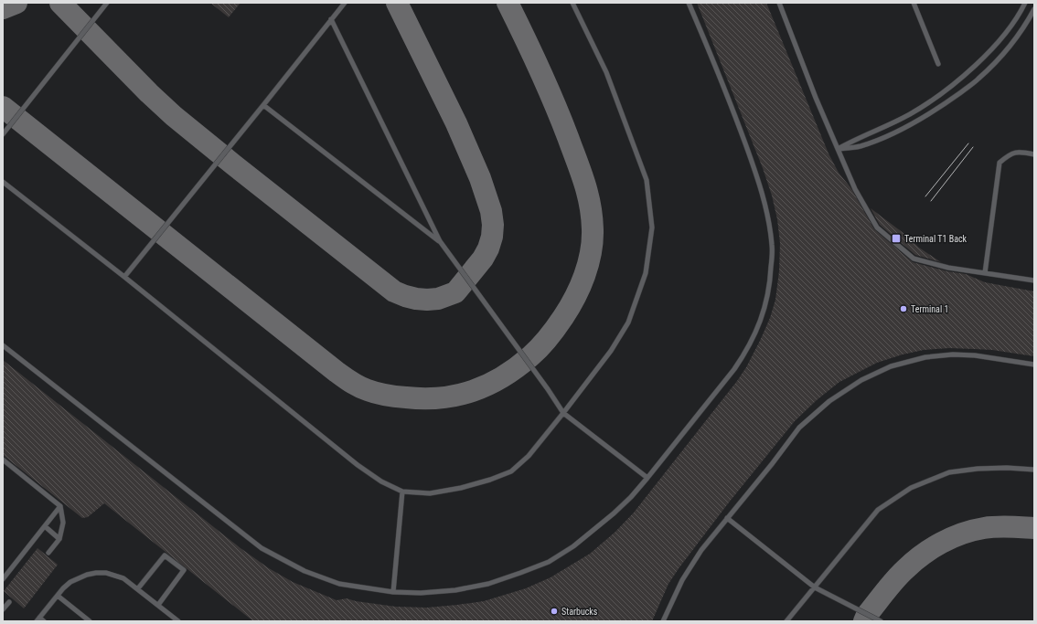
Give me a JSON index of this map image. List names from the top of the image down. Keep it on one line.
{"places":{"transit":["Terminal T1 Back"],"other":["Terminal 1","Starbucks"]}}
